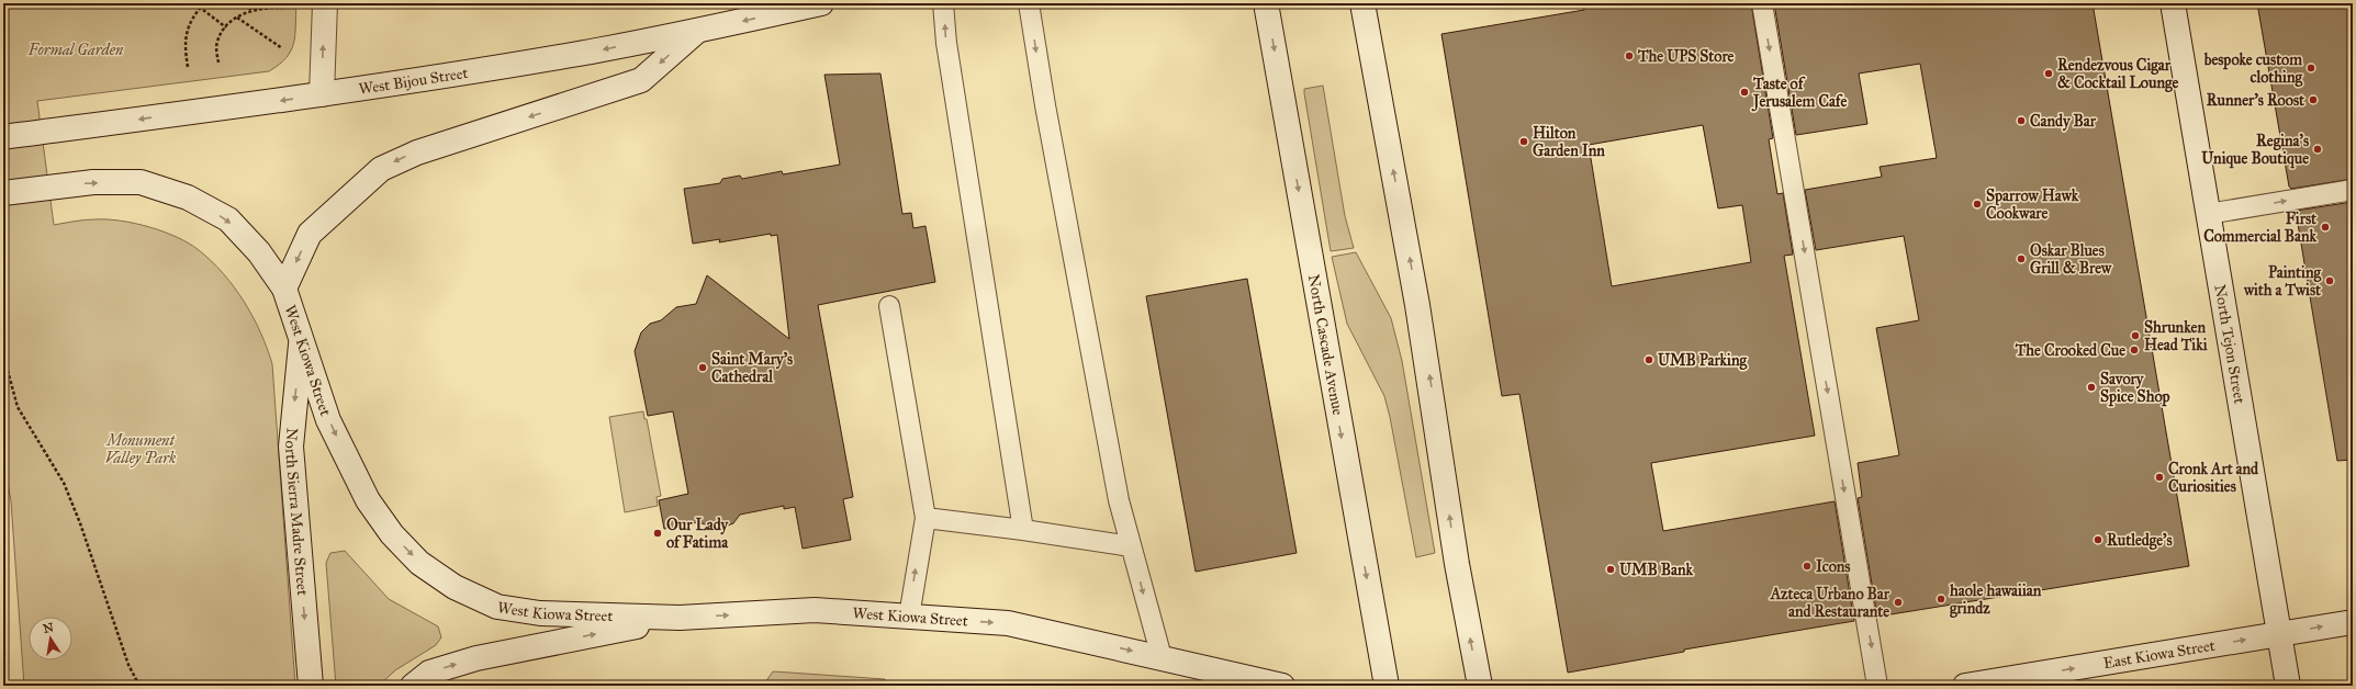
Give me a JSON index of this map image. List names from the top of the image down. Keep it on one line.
{"streets":{"main road":["West Bijou Street","North Cascade Avenue","North Tejon Street","West Kiowa Street","North Sierra Madre Street","East Kiowa Street"]},"crossings":[["North Tejon Street","East Kiowa Street"],["West Kiowa Street","North Sierra Madre Street"]],"one_way":["West Bijou Street","West Kiowa Street","North Sierra Madre Street","East Kiowa Street"],"parks":["Formal Garden","Monument Valley Park"],"places":["The UPS Store","bespoke custom clothing","Rendezvous Cigar & Cocktail Lounge","Taste of Jerusalem Cafe","Runner's Roost","Candy Bar","Hilton Garden Inn","Regina's Unique Boutique","Sparrow Hawk Cookware","First Commercial Bank","Oskar Blues Grill & Brew","Painting with a Twist","Shrunken Head Tiki","The Crooked Cue","UMB Parking","Saint Mary's Cathedral","Savory Spice Shop","Cronk Art and Curiosities","Our Lady of Fatima","Rutledge's","Icons","UMB Bank","haole hawaiian grindz","Azteca Urbano Bar and Restaurante"],"north":"top"}
